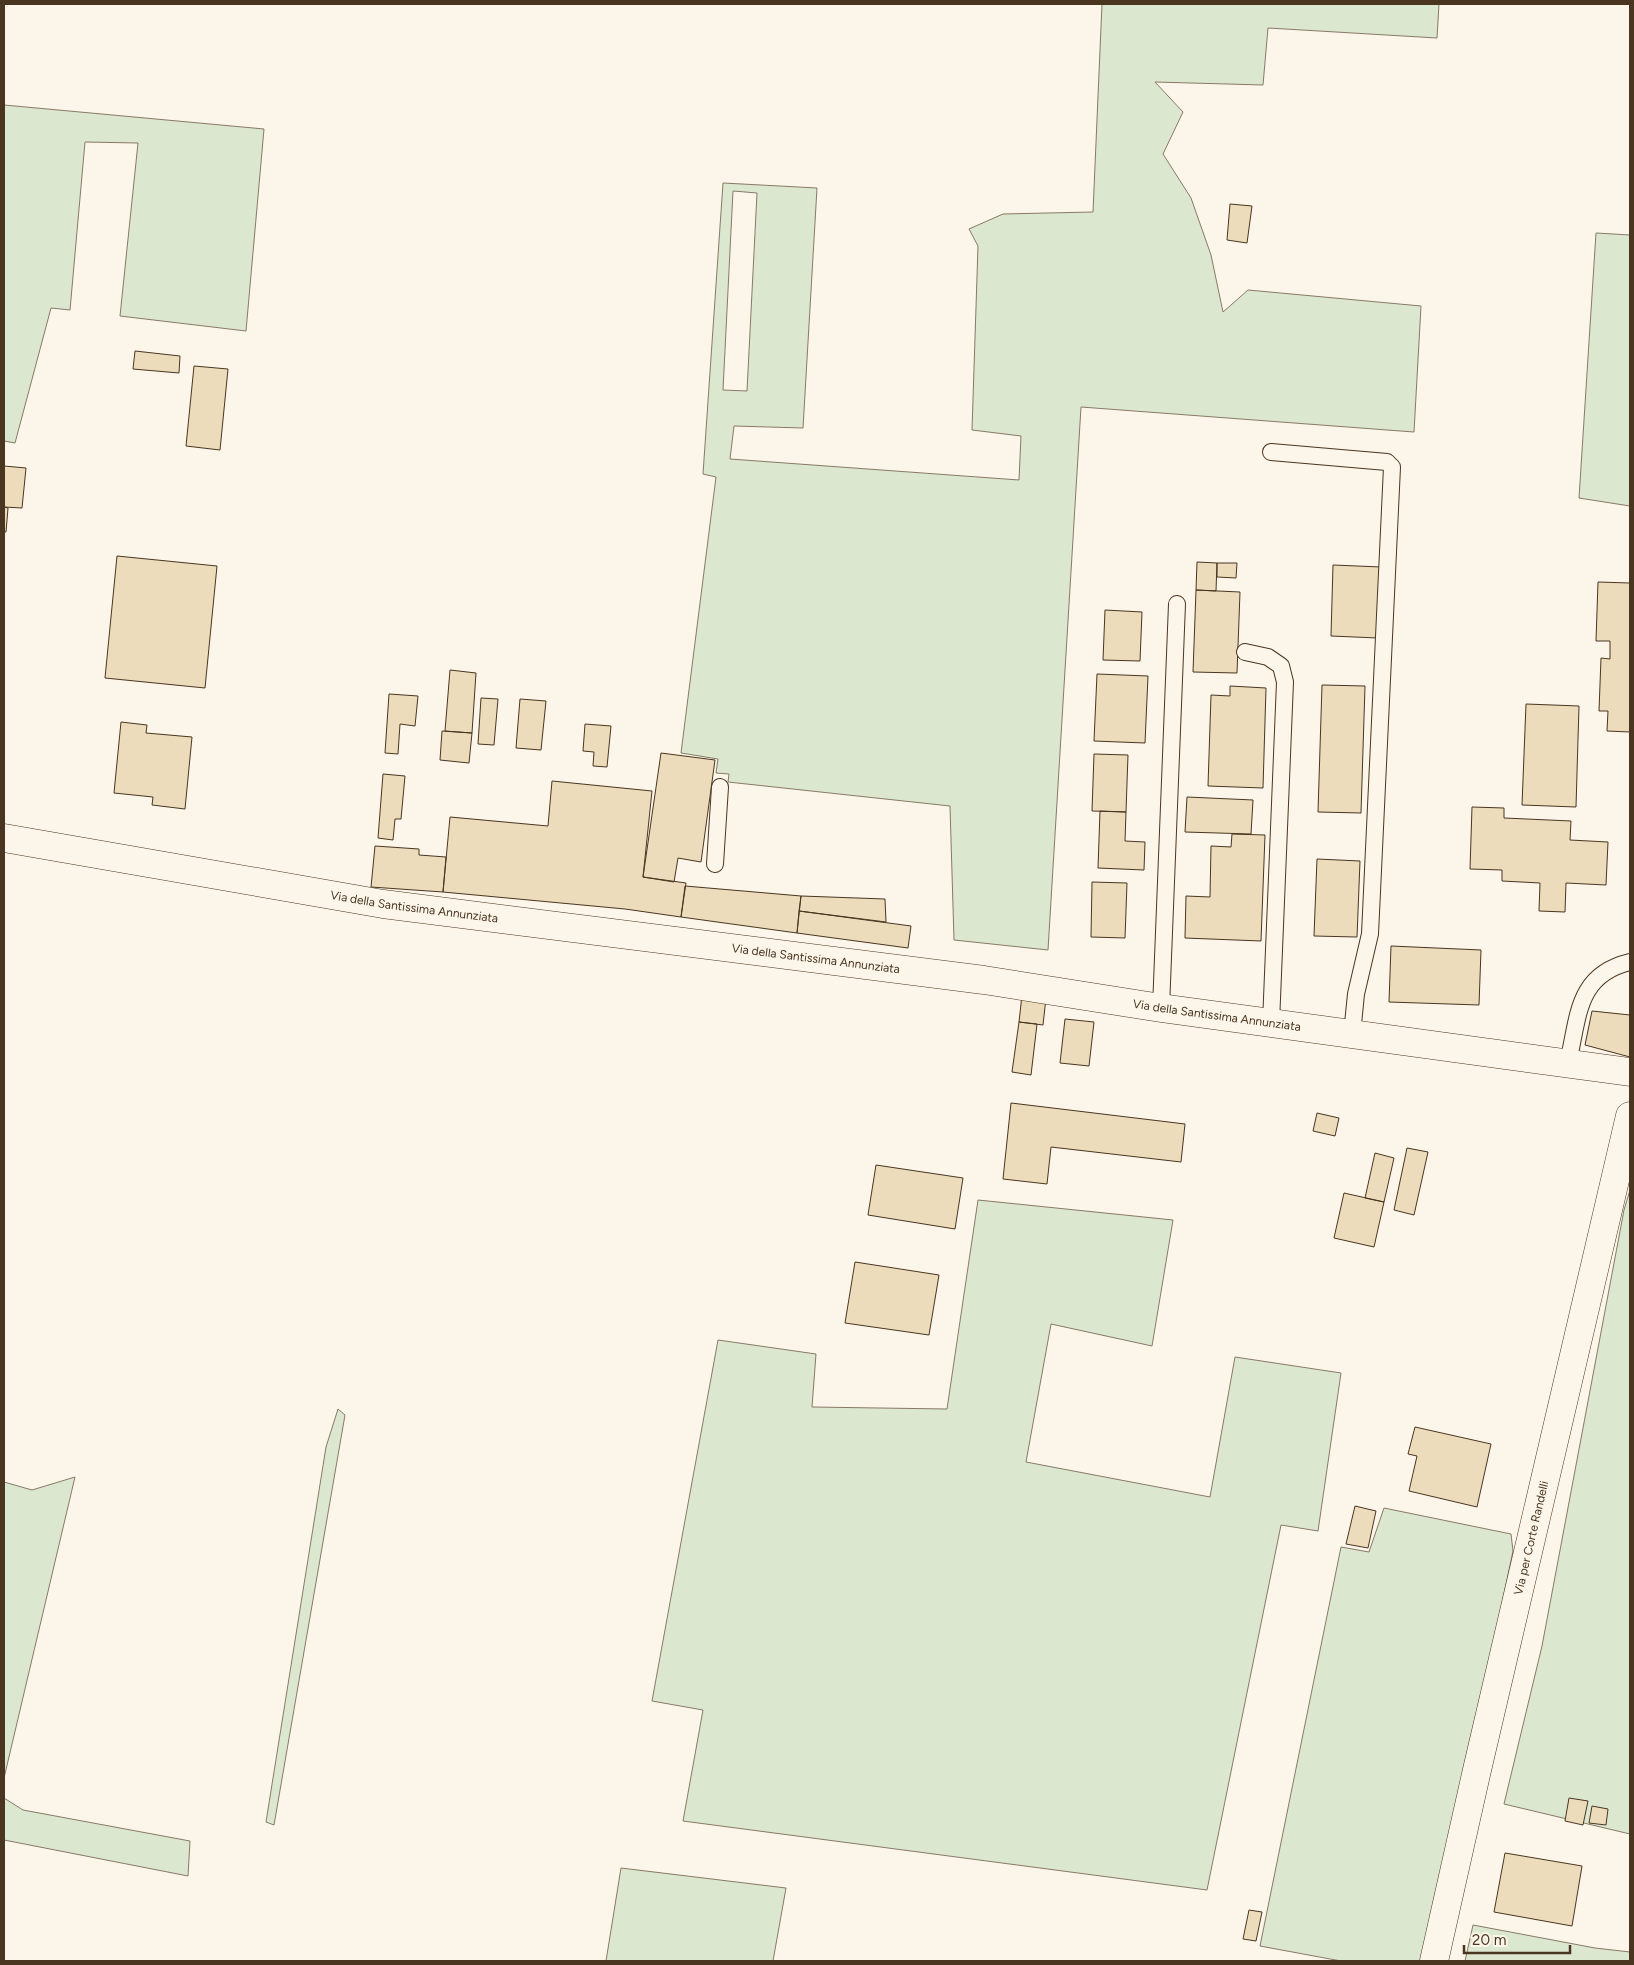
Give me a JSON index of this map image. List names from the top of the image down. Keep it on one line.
{"streets":{"street":["Via della Santissima Annunziata","Via per Corte Randelli"]},"scale_bar":"20 m"}
